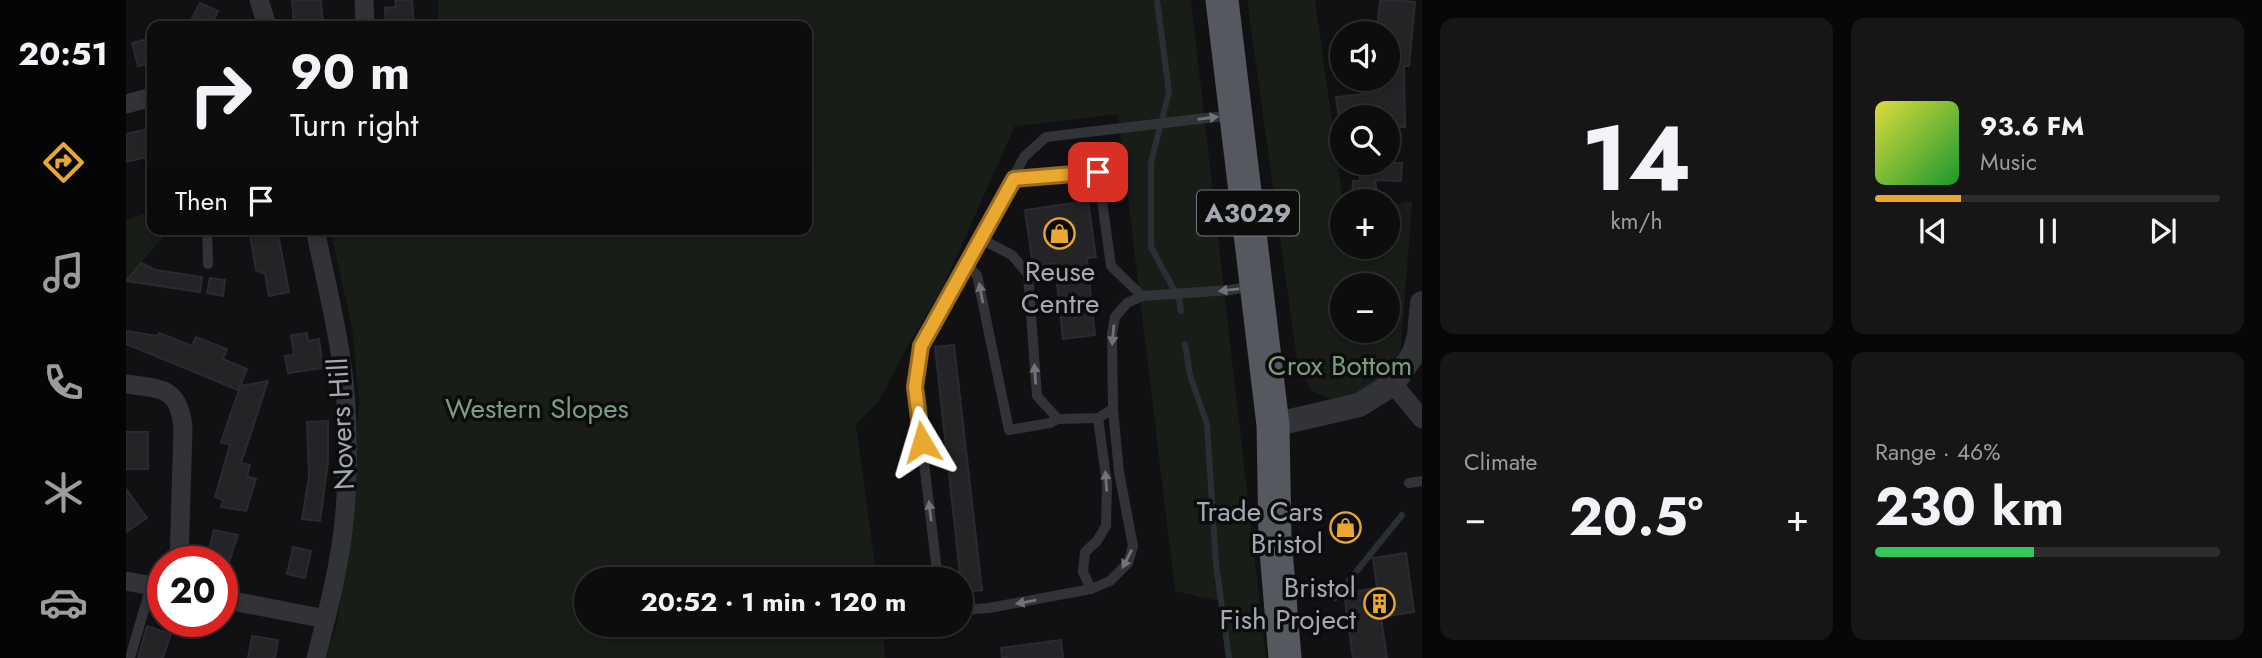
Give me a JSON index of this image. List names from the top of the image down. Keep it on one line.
{"streets":{"highway":["A3029"],"street":["Novers Hill"]},"parks":["Crox Bottom","Western Slopes"],"places":{"shop":["Reuse Centre","Trade Cars Bristol"],"building":["Bristol Fish Project"]},"page":{"tabs":"20:51","tile":[["14","km/h"],"Climate",["Range · 46%","230 km"]],"map_buttons":["+","−"],"turn":["90 m","Turn right"],"song":["93.6 FM","Music"],"then":"Then","heat":["−","20.5°","+"],"limit":"20","trip":"20:52 · 1 min · 120 m"}}
